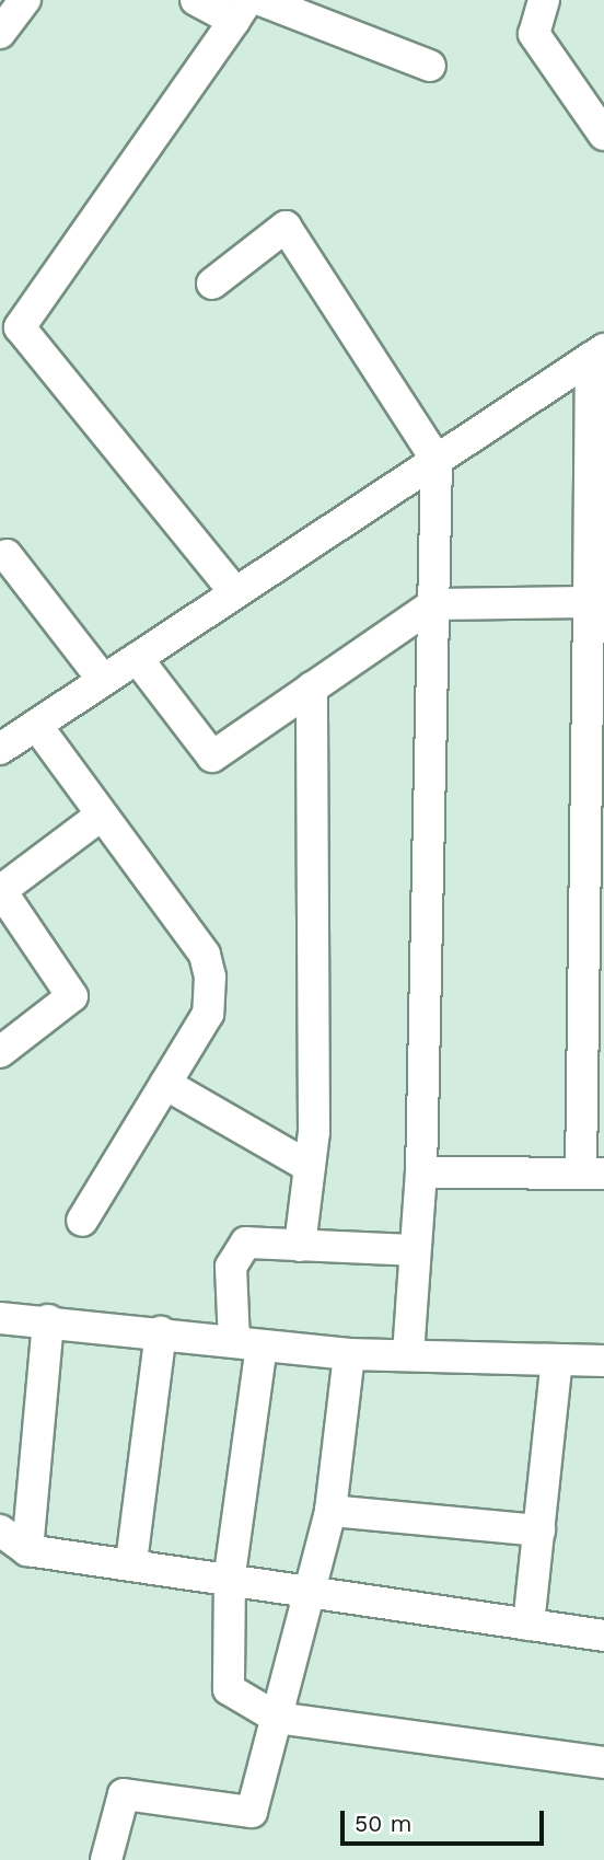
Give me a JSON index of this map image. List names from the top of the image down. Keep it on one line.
{"scale_bar":"50 m"}
